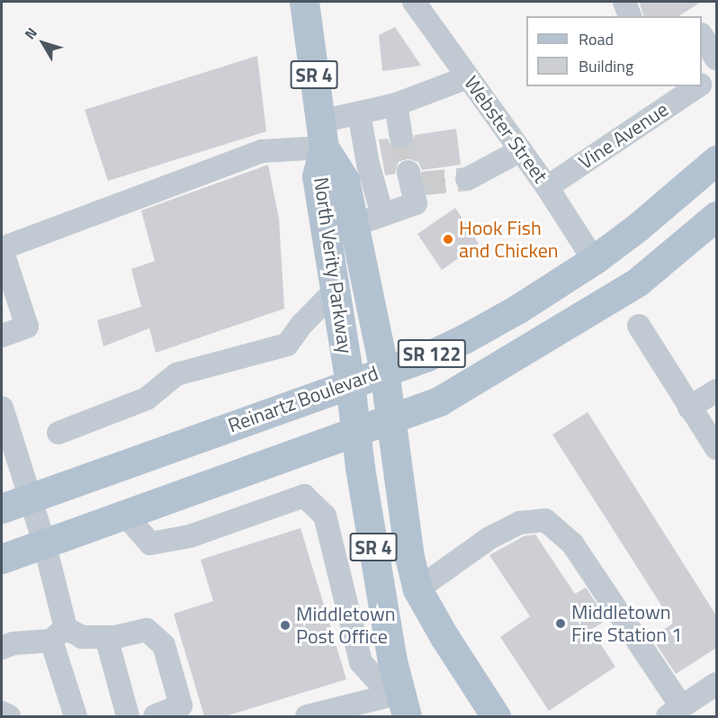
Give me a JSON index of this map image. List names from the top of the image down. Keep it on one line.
{"streets":{"main road":["SR 4","North Verity Parkway","SR 122","Reinartz Boulevard"],"street":["Webster Street","Vine Avenue"]},"crossings":[["SR 4","North Verity Parkway"],["SR 4","Reinartz Boulevard"],["Webster Street","Vine Avenue"],["Webster Street","Reinartz Boulevard"],["North Verity Parkway","Reinartz Boulevard"]],"places":["Hook Fish and Chicken","Middletown Fire Station 1","Middletown Post Office"],"legend":["Road","Building"],"north":"top left"}
